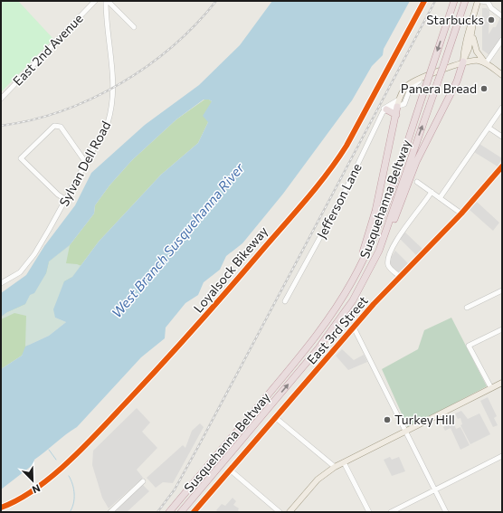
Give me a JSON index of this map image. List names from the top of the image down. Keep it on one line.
{"streets":{"highway":["Susquehanna Beltway"],"main road":["East 3rd Street"],"street":["East 2nd Avenue","Sylvan Dell Road","Jefferson Lane"],"cycle path":["Loyalsock Bikeway"]},"water":["West Branch Susquehanna River"],"places":["Starbucks","Panera Bread","Turkey Hill"],"north":"bottom right"}
